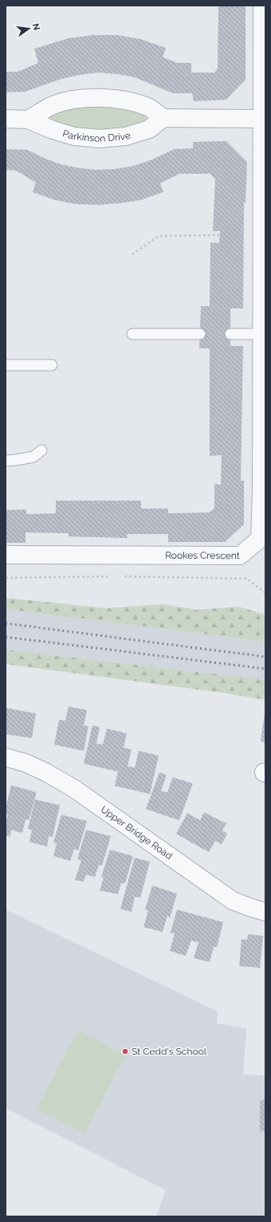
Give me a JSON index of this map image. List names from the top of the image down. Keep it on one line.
{"streets":{"street":["Parkinson Drive","Rookes Crescent","Upper Bridge Road"]},"places":["St Cedd's School"],"north":"right"}
